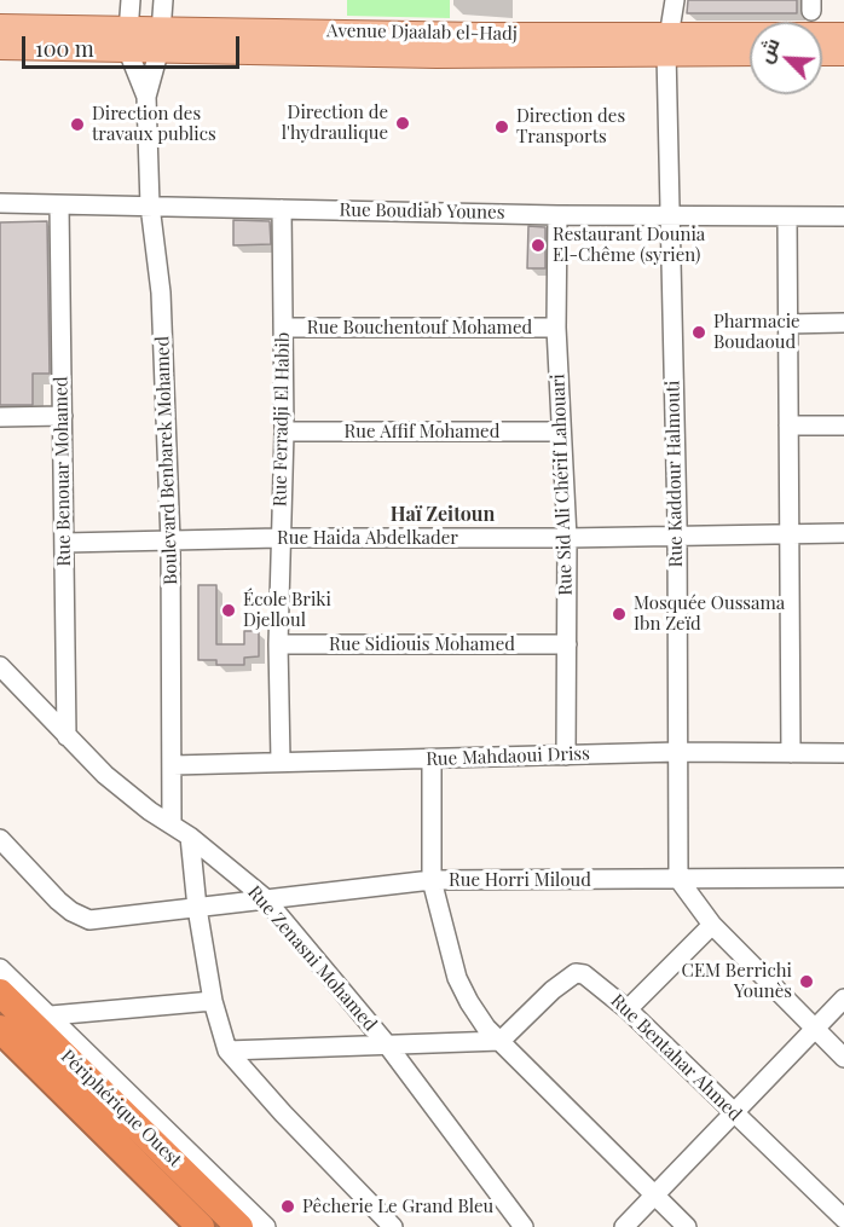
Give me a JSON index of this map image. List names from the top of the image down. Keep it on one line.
{"streets":{"highway":["Périphérique Ouest"],"main road":["Avenue Djaalab el-Hadj"],"street":["Rue Boudiab Younes","Rue Bouchentouf Mohamed","Rue Ferradji El Habib","Rue Affif Mohamed","Boulevard Benbarek Mohamed","Rue Benouar Mohamed","Rue Kaddour Halmouti","Rue Sid Ali Chérif Lahouari","Rue Haida Abdelkader","Rue Sidiouis Mohamed","Rue Mahdaoui Driss","Rue Horri Miloud","Rue Zenasni Mohamed","Rue Bentahar Ahmed"]},"crossings":[["Avenue Djaalab el-Hadj","Boulevard Benbarek Mohamed"],["Avenue Djaalab el-Hadj","Rue Kaddour Halmouti"],["Rue Boudiab Younes","Rue Ferradji El Habib"],["Rue Boudiab Younes","Boulevard Benbarek Mohamed"],["Rue Boudiab Younes","Rue Benouar Mohamed"],["Rue Boudiab Younes","Rue Kaddour Halmouti"],["Rue Boudiab Younes","Rue Sid Ali Chérif Lahouari"],["Rue Bouchentouf Mohamed","Rue Ferradji El Habib"],["Rue Bouchentouf Mohamed","Rue Sid Ali Chérif Lahouari"],["Rue Ferradji El Habib","Rue Affif Mohamed"],["Rue Ferradji El Habib","Rue Haida Abdelkader"],["Rue Ferradji El Habib","Rue Sidiouis Mohamed"],["Rue Ferradji El Habib","Rue Mahdaoui Driss"],["Rue Affif Mohamed","Rue Sid Ali Chérif Lahouari"],["Boulevard Benbarek Mohamed","Rue Haida Abdelkader"],["Boulevard Benbarek Mohamed","Rue Mahdaoui Driss"],["Boulevard Benbarek Mohamed","Rue Zenasni Mohamed"],["Rue Benouar Mohamed","Rue Haida Abdelkader"],["Rue Benouar Mohamed","Rue Zenasni Mohamed"],["Rue Kaddour Halmouti","Rue Haida Abdelkader"],["Rue Kaddour Halmouti","Rue Mahdaoui Driss"],["Rue Kaddour Halmouti","Rue Horri Miloud"],["Rue Sid Ali Chérif Lahouari","Rue Haida Abdelkader"],["Rue Sid Ali Chérif Lahouari","Rue Sidiouis Mohamed"],["Rue Sid Ali Chérif Lahouari","Rue Mahdaoui Driss"],["Rue Horri Miloud","Rue Zenasni Mohamed"]],"districts":["Haï Zeitoun"],"places":["Direction de l'hydraulique","Direction des travaux publics","Direction des Transports","Restaurant Dounia El-Chême (syrien)","Pharmacie Boudaoud","École Briki Djelloul","Mosquée Oussama Ibn Zeïd","CEM Berrichi Younès","Pêcherie Le Grand Bleu"],"scale_bar":"100 m","north":"top left"}
